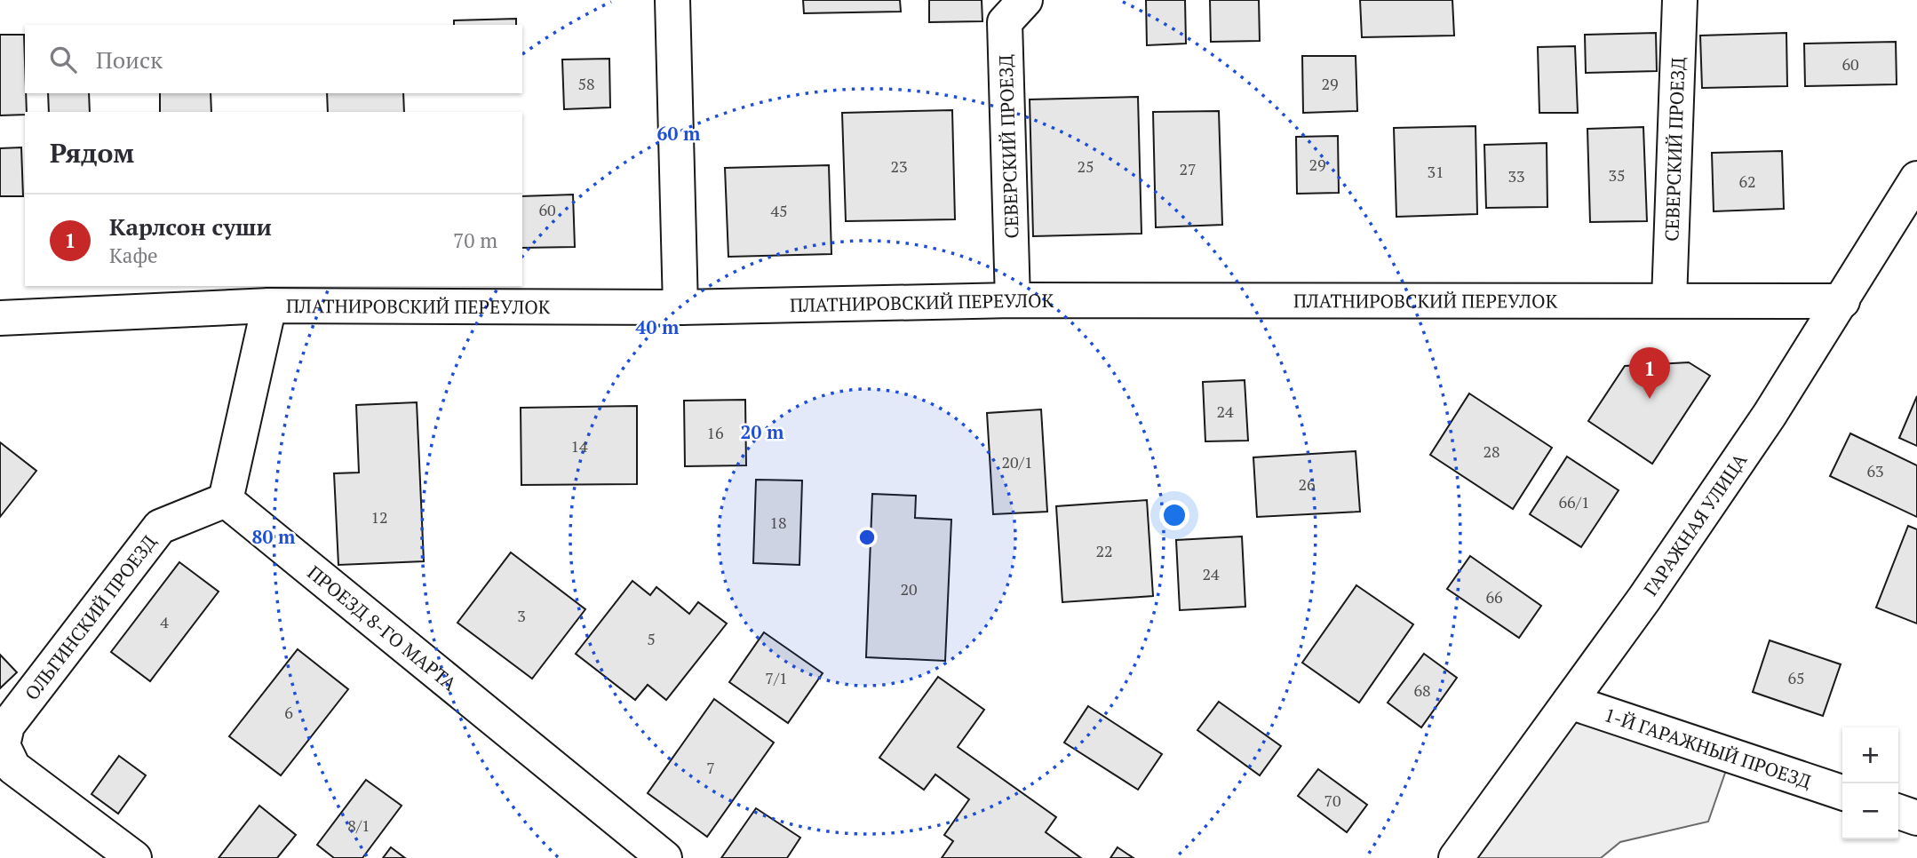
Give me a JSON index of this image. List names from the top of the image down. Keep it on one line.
{"streets":{"street":["СЕВЕРСКИЙ ПРОЕЗД","ПЛАТНИРОВСКИЙ ПЕРЕУЛОК","ГАРАЖНАЯ УЛИЦА","ОЛЬГИНСКИЙ ПРОЕЗД","ПРОЕЗД 8-ГО МАРТА","1-Й ГАРАЖНЫЙ ПРОЕЗД"]},"crossings":[["СЕВЕРСКИЙ ПРОЕЗД","ПЛАТНИРОВСКИЙ ПЕРЕУЛОК"],["ПЛАТНИРОВСКИЙ ПЕРЕУЛОК","ГАРАЖНАЯ УЛИЦА"],["ГАРАЖНАЯ УЛИЦА","1-Й ГАРАЖНЫЙ ПРОЕЗД"],["ОЛЬГИНСКИЙ ПРОЕЗД","ПРОЕЗД 8-ГО МАРТА"]],"house_numbers":["60","58","29","29","23","25","27","31","35","33","62","60","45","24","16","14","28","20/1","63","26","66/1","12","18","22","24","20","66","3","4","5","7/1","65","68","6","7","70","8/1"],"page":{"search":"Поиск","heading":"Рядом","list":[{"mark":"1","name":"Карлсон суши","note":"Кафе","value":"70 m"}],"pins":"1","map_buttons":["+","−"]},"rings":["60 m","40 m","20 m","80 m"]}
